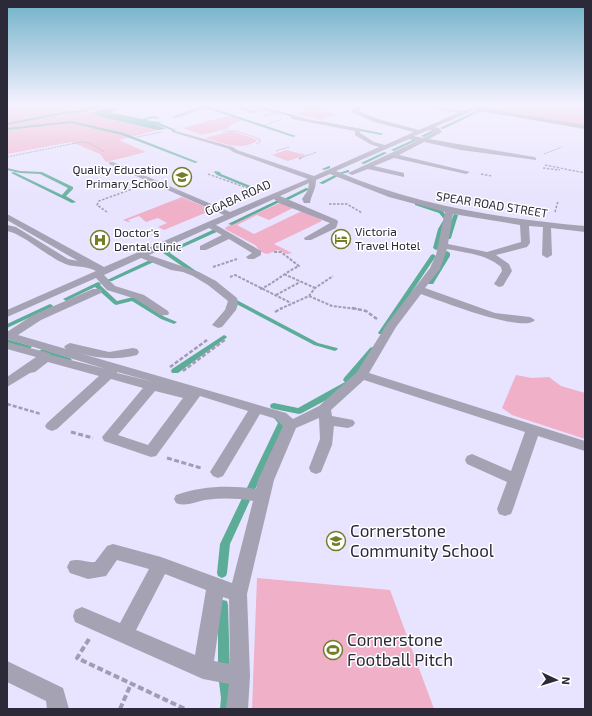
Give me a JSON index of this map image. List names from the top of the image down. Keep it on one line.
{"streets":{"street":["GGABA ROAD","SPEAR ROAD STREET"]},"crossings":[["GGABA ROAD","SPEAR ROAD STREET"]],"places":{"school or university":["Quality Education Primary School","Cornerstone Community School"],"hotel":["Victoria Travel Hotel"],"hospital":["Doctor's Dental Clinic"],"sports":["Cornerstone Football Pitch"]},"north":"right"}
